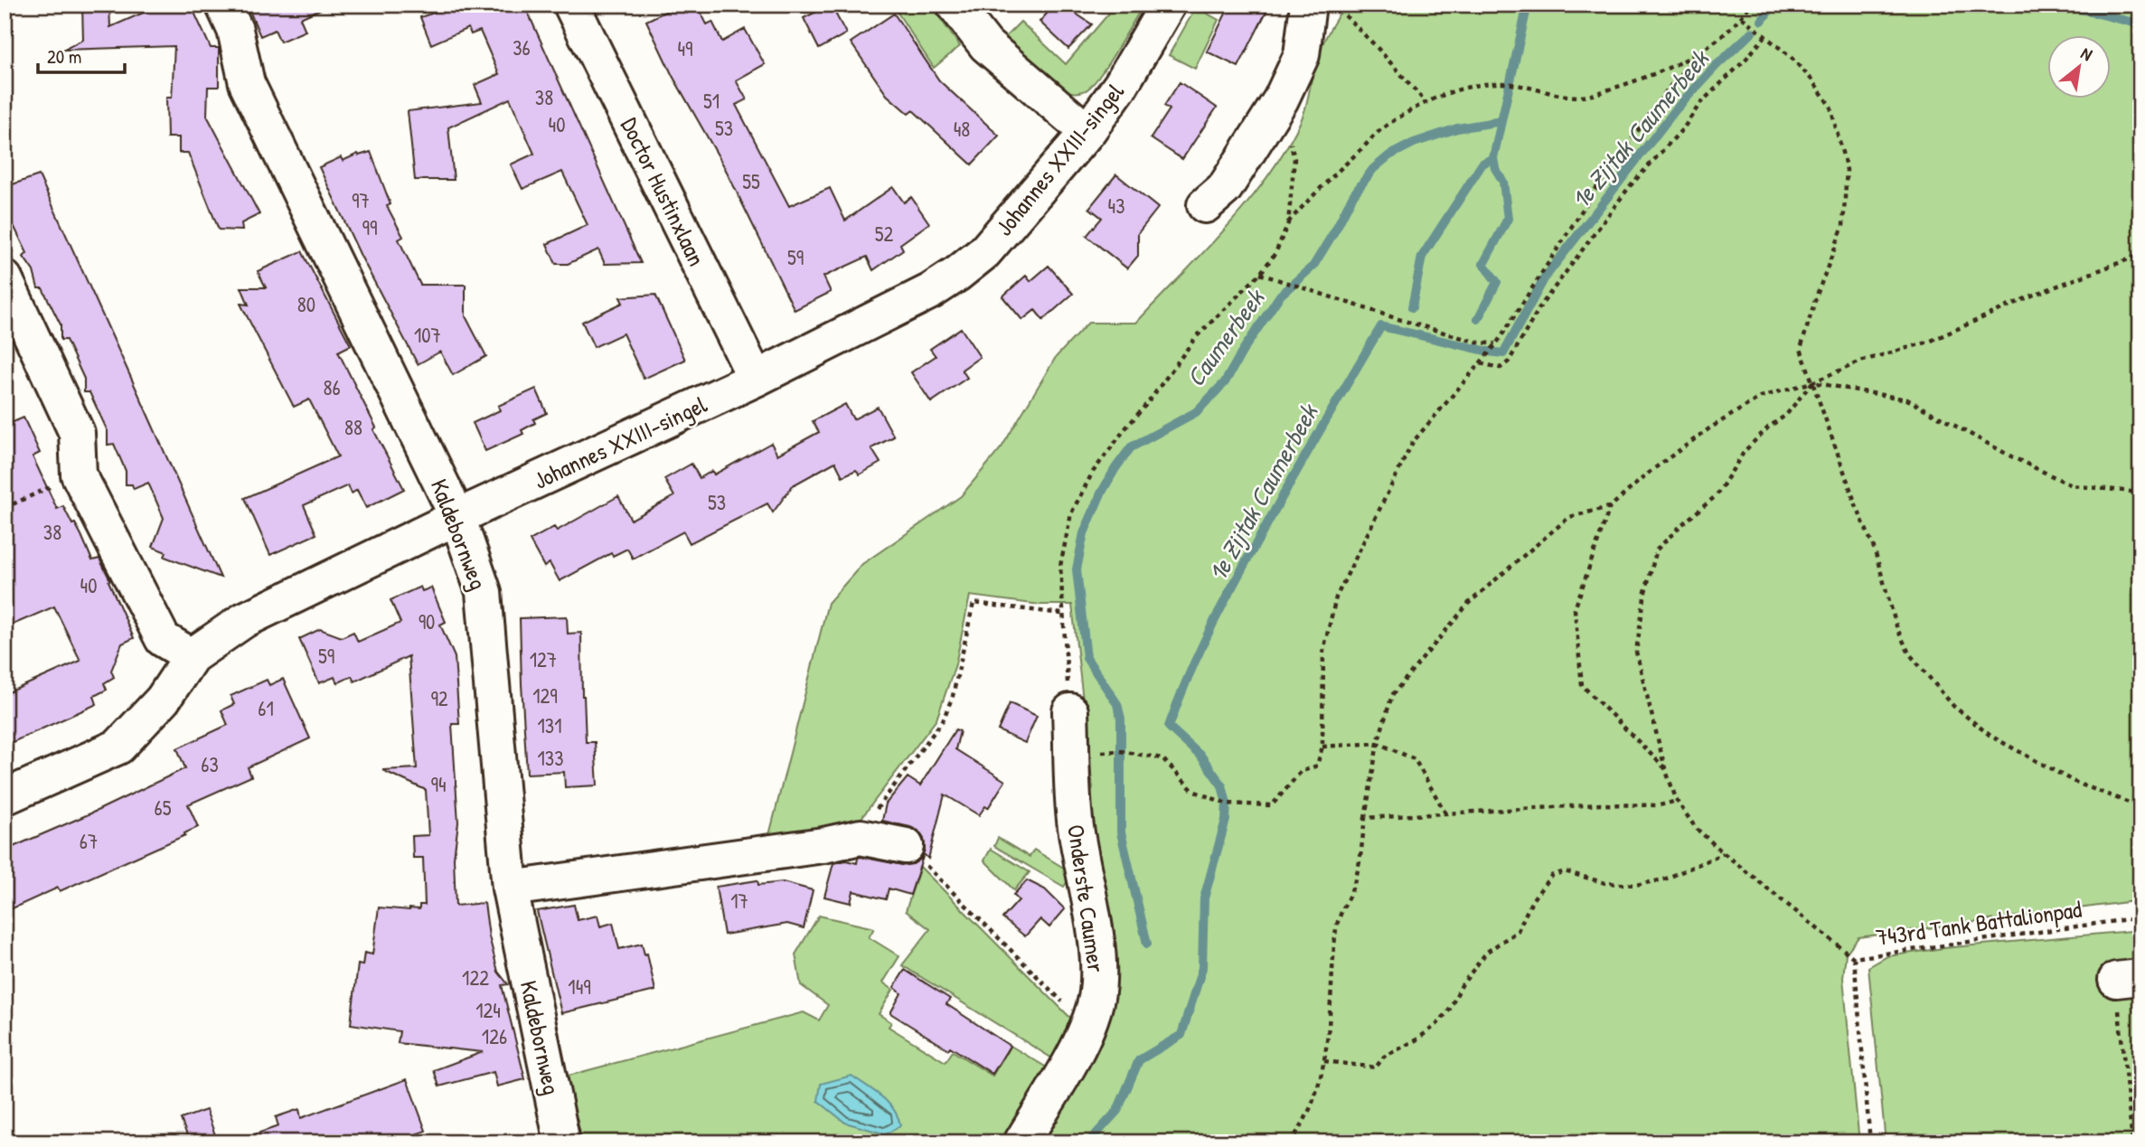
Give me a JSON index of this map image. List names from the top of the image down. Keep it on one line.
{"streets":{"street":["Johannes XXIII-singel","Doctor Hustinxlaan","Kaldebornweg","Onderste Caumer"],"path":["743rd Tank Battalionpad"]},"crossings":[["Johannes XXIII-singel","Doctor Hustinxlaan"],["Johannes XXIII-singel","Kaldebornweg"]],"water":["1e Zijtak Caumerbeek","Caumerbeek"],"house_numbers":["36","49","38","51","40","53","48","55","97","43","99","52","59","80","107","86","88","53","38","40","90","59","127","129","92","61","131","133","63","94","65","67","17","122","149","124","126"],"scale_bar":"20 m","north":"top right"}
